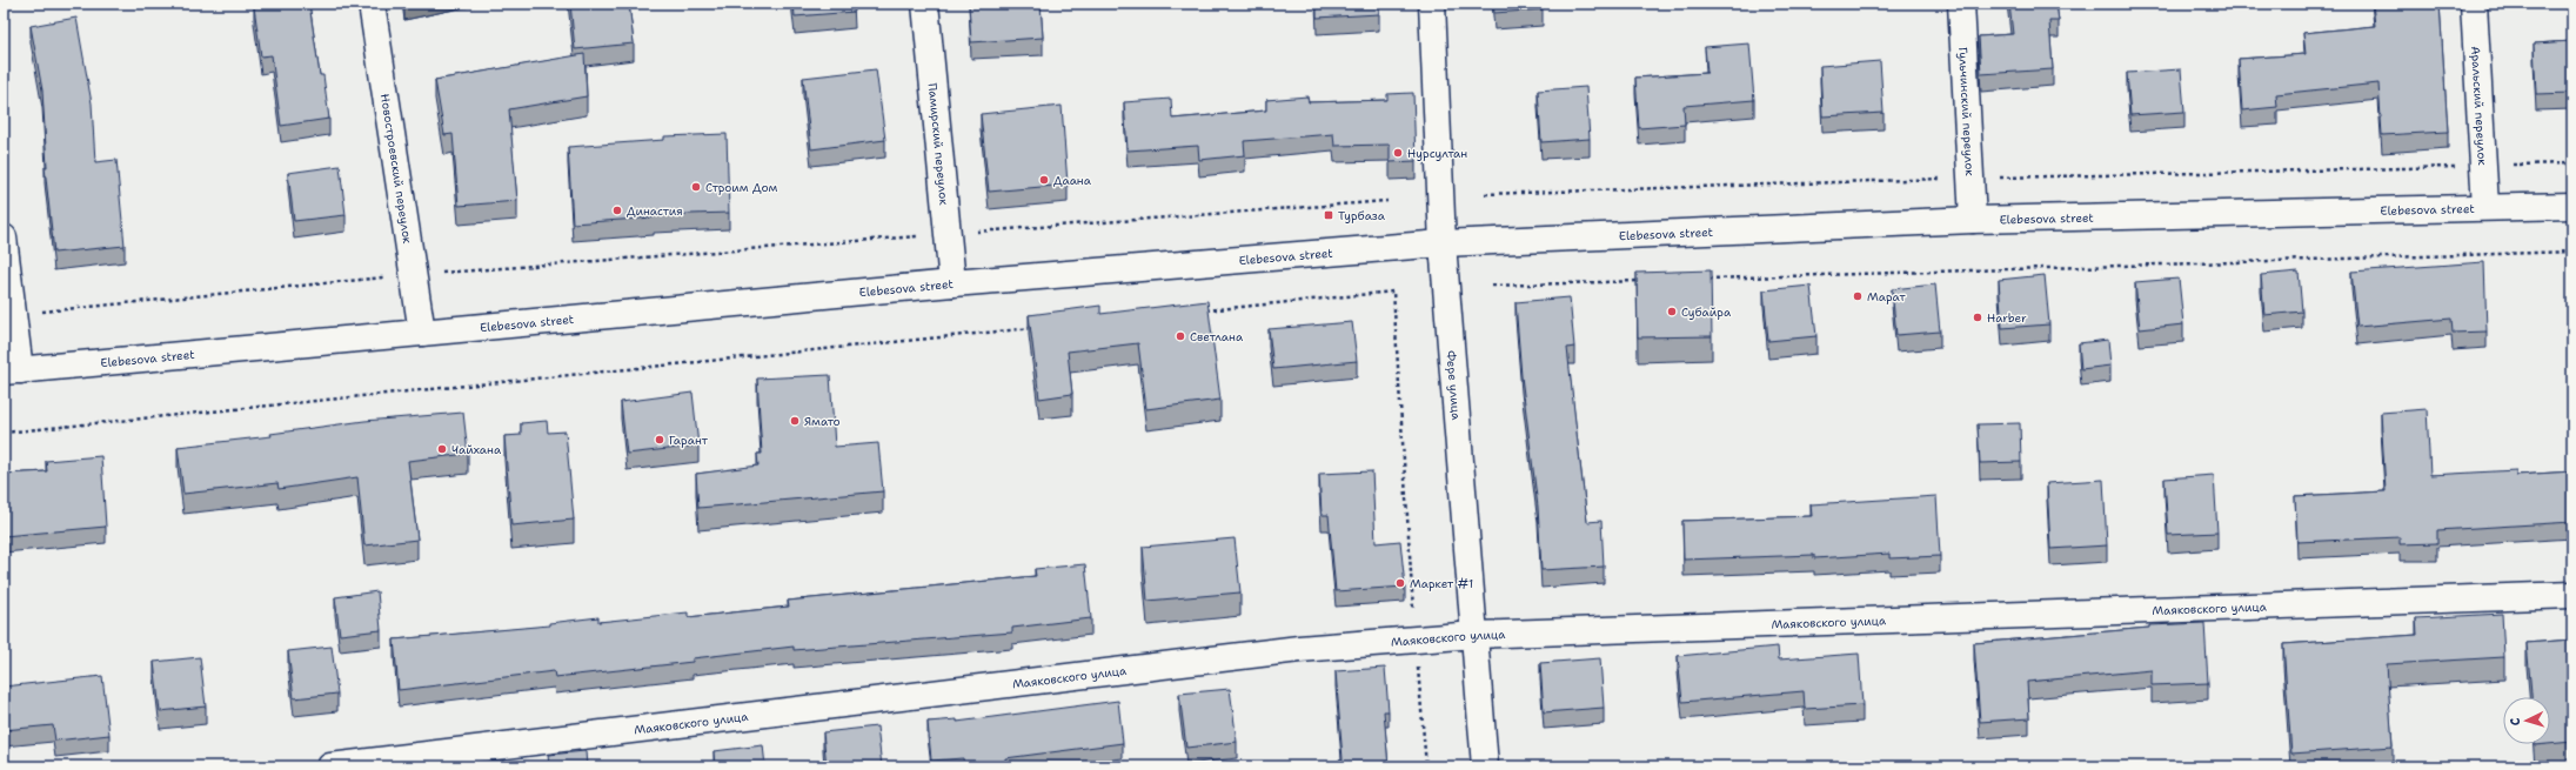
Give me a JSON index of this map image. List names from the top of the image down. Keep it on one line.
{"streets":{"street":["Аральский переулок","Гульчинский переулок","Памирский переулок","Новостроевский переулок","Elebesova street","Фере улица","Маяковского улица"]},"crossings":[["Аральский переулок","Elebesova street"],["Гульчинский переулок","Elebesova street"],["Памирский переулок","Elebesova street"],["Новостроевский переулок","Elebesova street"],["Elebesova street","Фере улица"],["Фере улица","Маяковского улица"]],"places":{"other":["Нурсултан","Даана","Строим Дом","Династия","Марат","Субайра","Harber","Светлана","Ямато","Гарант","Чайхана","Маркет #1"],"transit":["Турбаза"]},"north":"left"}
